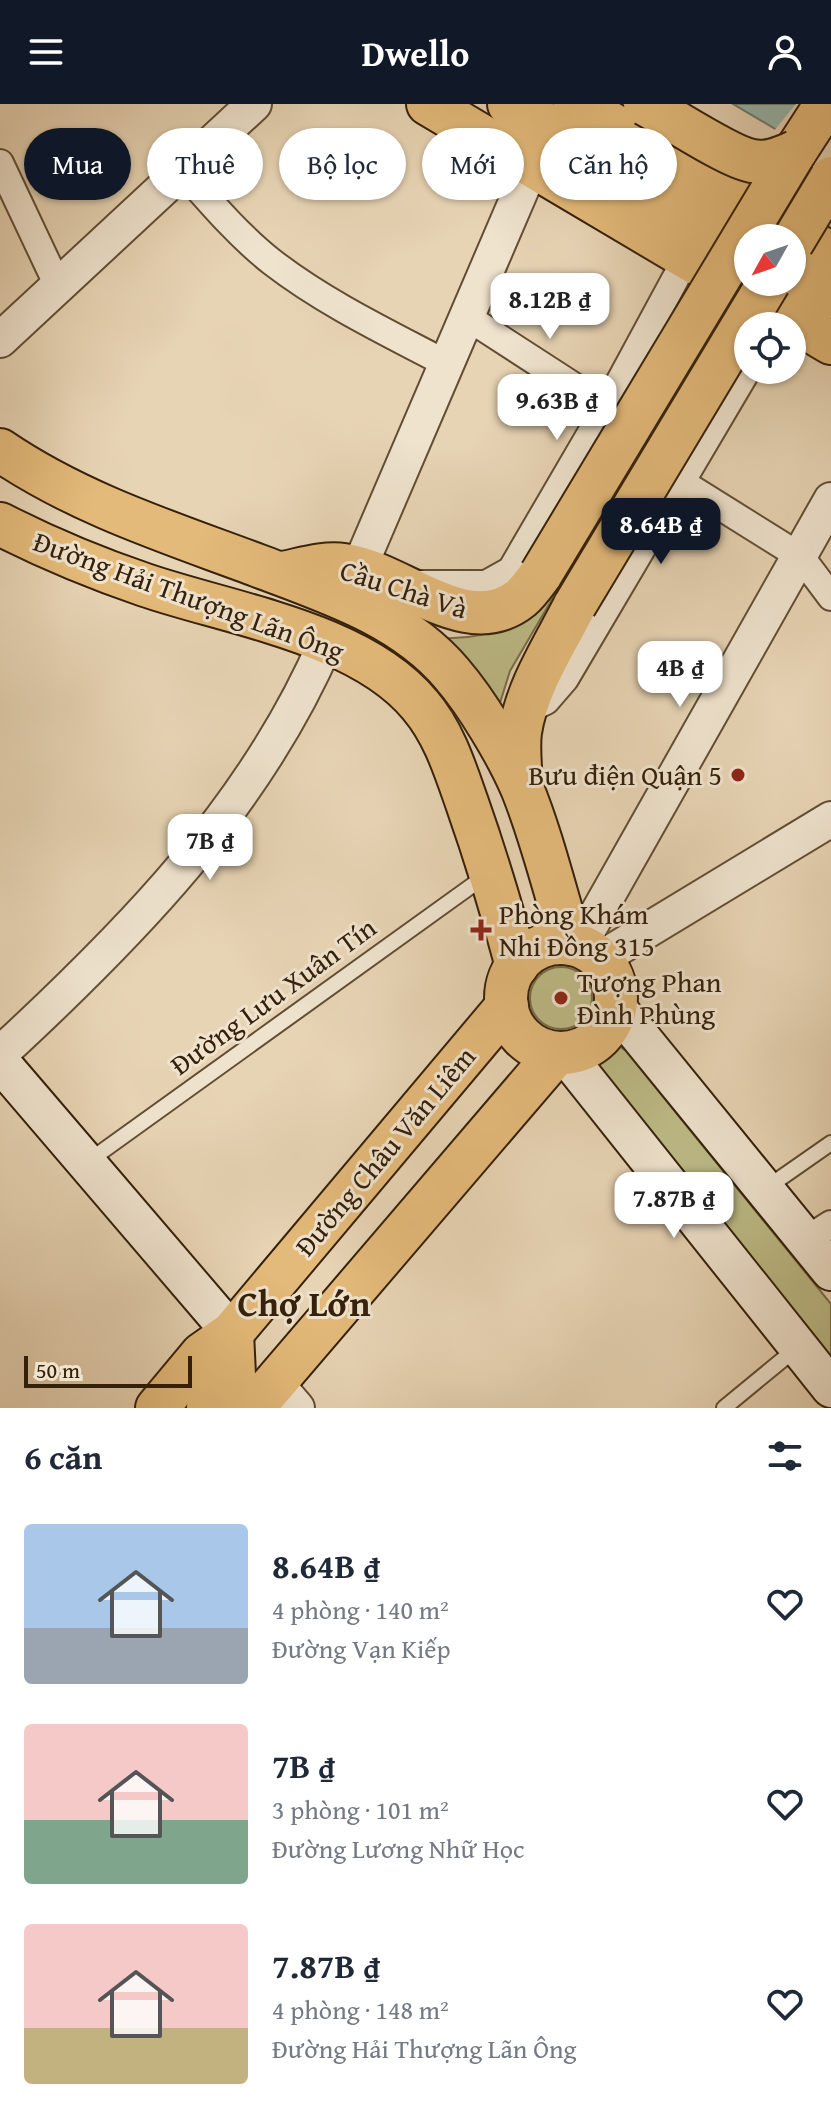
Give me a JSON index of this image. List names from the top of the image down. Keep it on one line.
{"streets":{"main road":["Cầu Chà Và","Đường Hải Thượng Lãn Ông","Đường Châu Văn Liêm"],"lane":["Đường Lưu Xuân Tín"]},"crossings":[["Cầu Chà Và","Đường Hải Thượng Lãn Ông"],["Đường Hải Thượng Lãn Ông","Đường Lưu Xuân Tín"],["Đường Hải Thượng Lãn Ông","Đường Châu Văn Liêm"]],"districts":["Chợ Lớn"],"places":{"other":["Bưu điện Quận 5","Tượng Phan Đình Phùng"],"health":["Phòng Khám Nhi Đồng 315"]},"scale_bar":"50 m","north":"bottom left","page":{"header":"Dwello","chip":["Mua","Thuê","Bộ lọc","Mới","Căn hộ"],"price":["8.12B ₫","9.63B ₫","8.64B ₫","4B ₫","7B ₫","7.87B ₫"],"scale":"50 m","heading":"6 căn","list":[{"name":"8.64B ₫","note":"4 phòng · 140 m² · Đường Vạn Kiếp"},{"name":"7B ₫","note":"3 phòng · 101 m² · Đường Lương Nhữ Học"},{"name":"7.87B ₫","note":"4 phòng · 148 m² · Đường Hải Thượng Lãn Ông"}]}}
